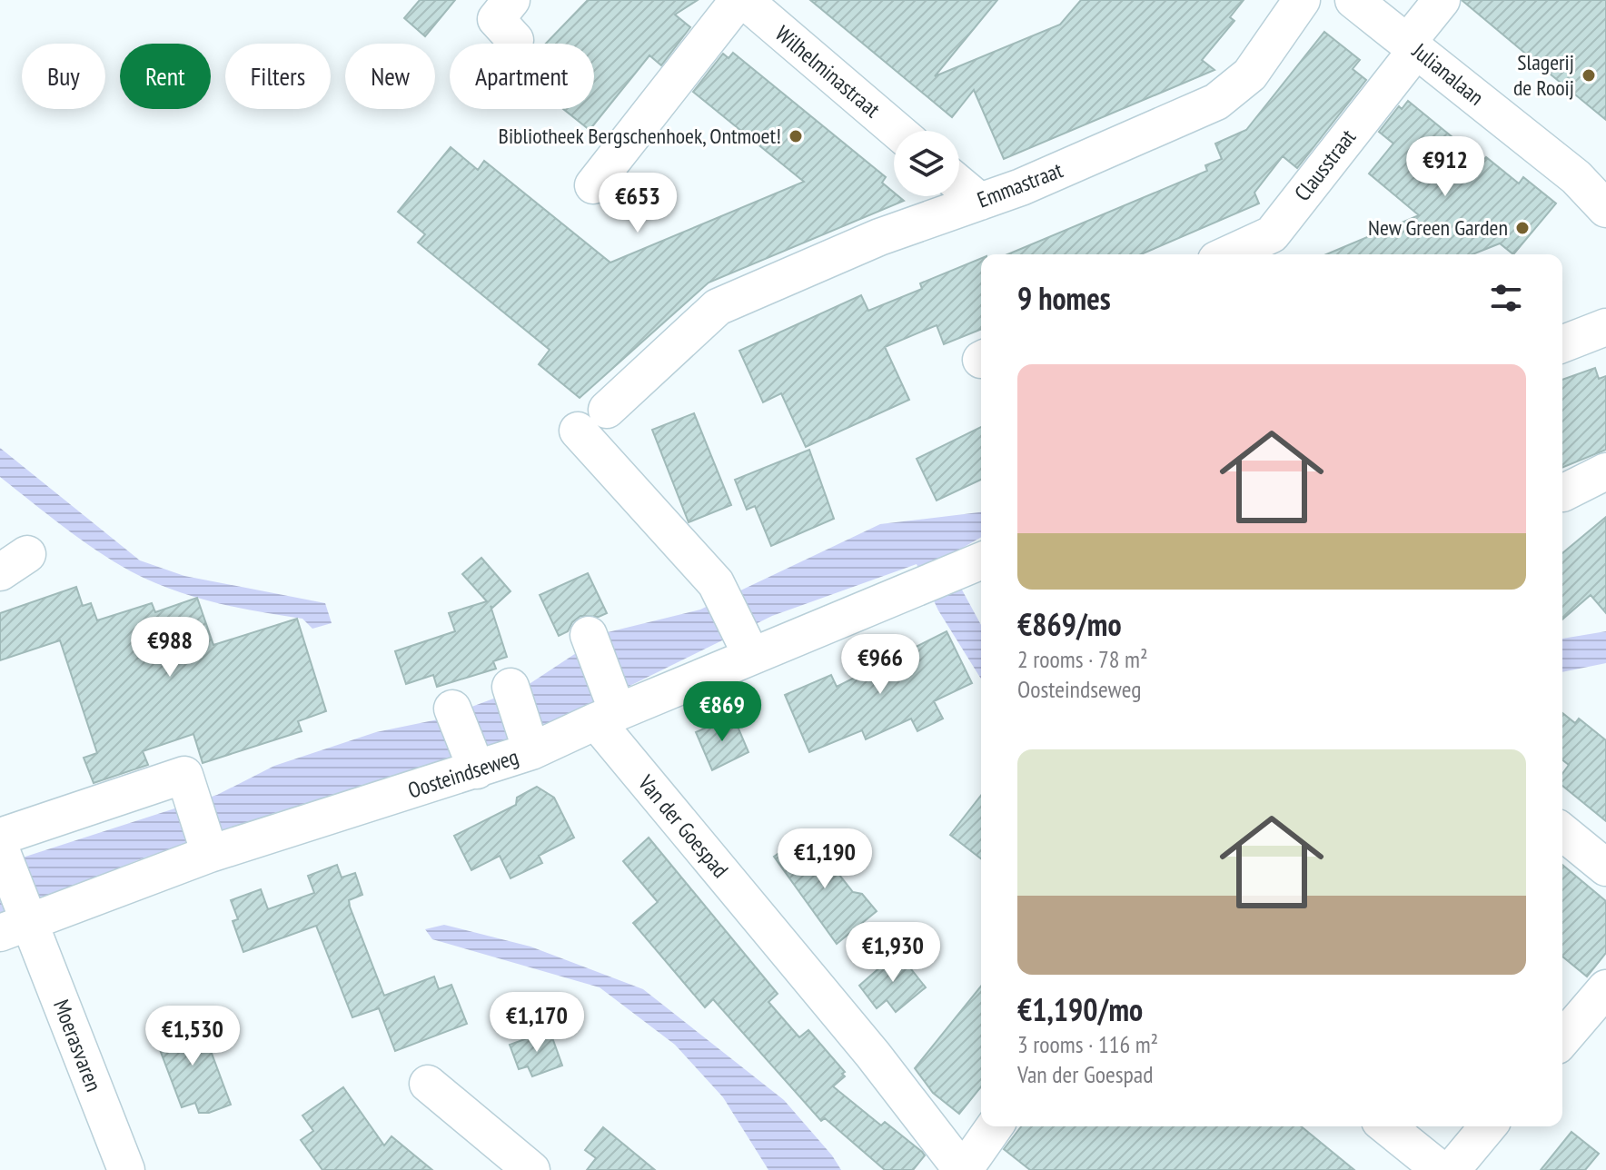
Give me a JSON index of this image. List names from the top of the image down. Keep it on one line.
{"streets":{"street":["Wilhelminastraat","Julianalaan","Clausstraat","Emmastraat","Oosteindseweg","Van der Goespad","Moerasvaren"]},"crossings":[["Julianalaan","Clausstraat"],["Oosteindseweg","Van der Goespad"],["Oosteindseweg","Moerasvaren"]],"places":["Slagerij de Rooij","Bibliotheek Bergschenhoek, Ontmoet!","New Green Garden"],"page":{"chip":["Buy","Rent","Filters","New","Apartment"],"price":["€912","€653","€988","€966","€869","€1,190","€1,930","€1,170","€1,530"],"heading":"9 homes","list":[{"name":"€869/mo","note":"2 rooms · 78 m² · Oosteindseweg"},{"name":"€1,190/mo","note":"3 rooms · 116 m² · Van der Goespad"}]}}
